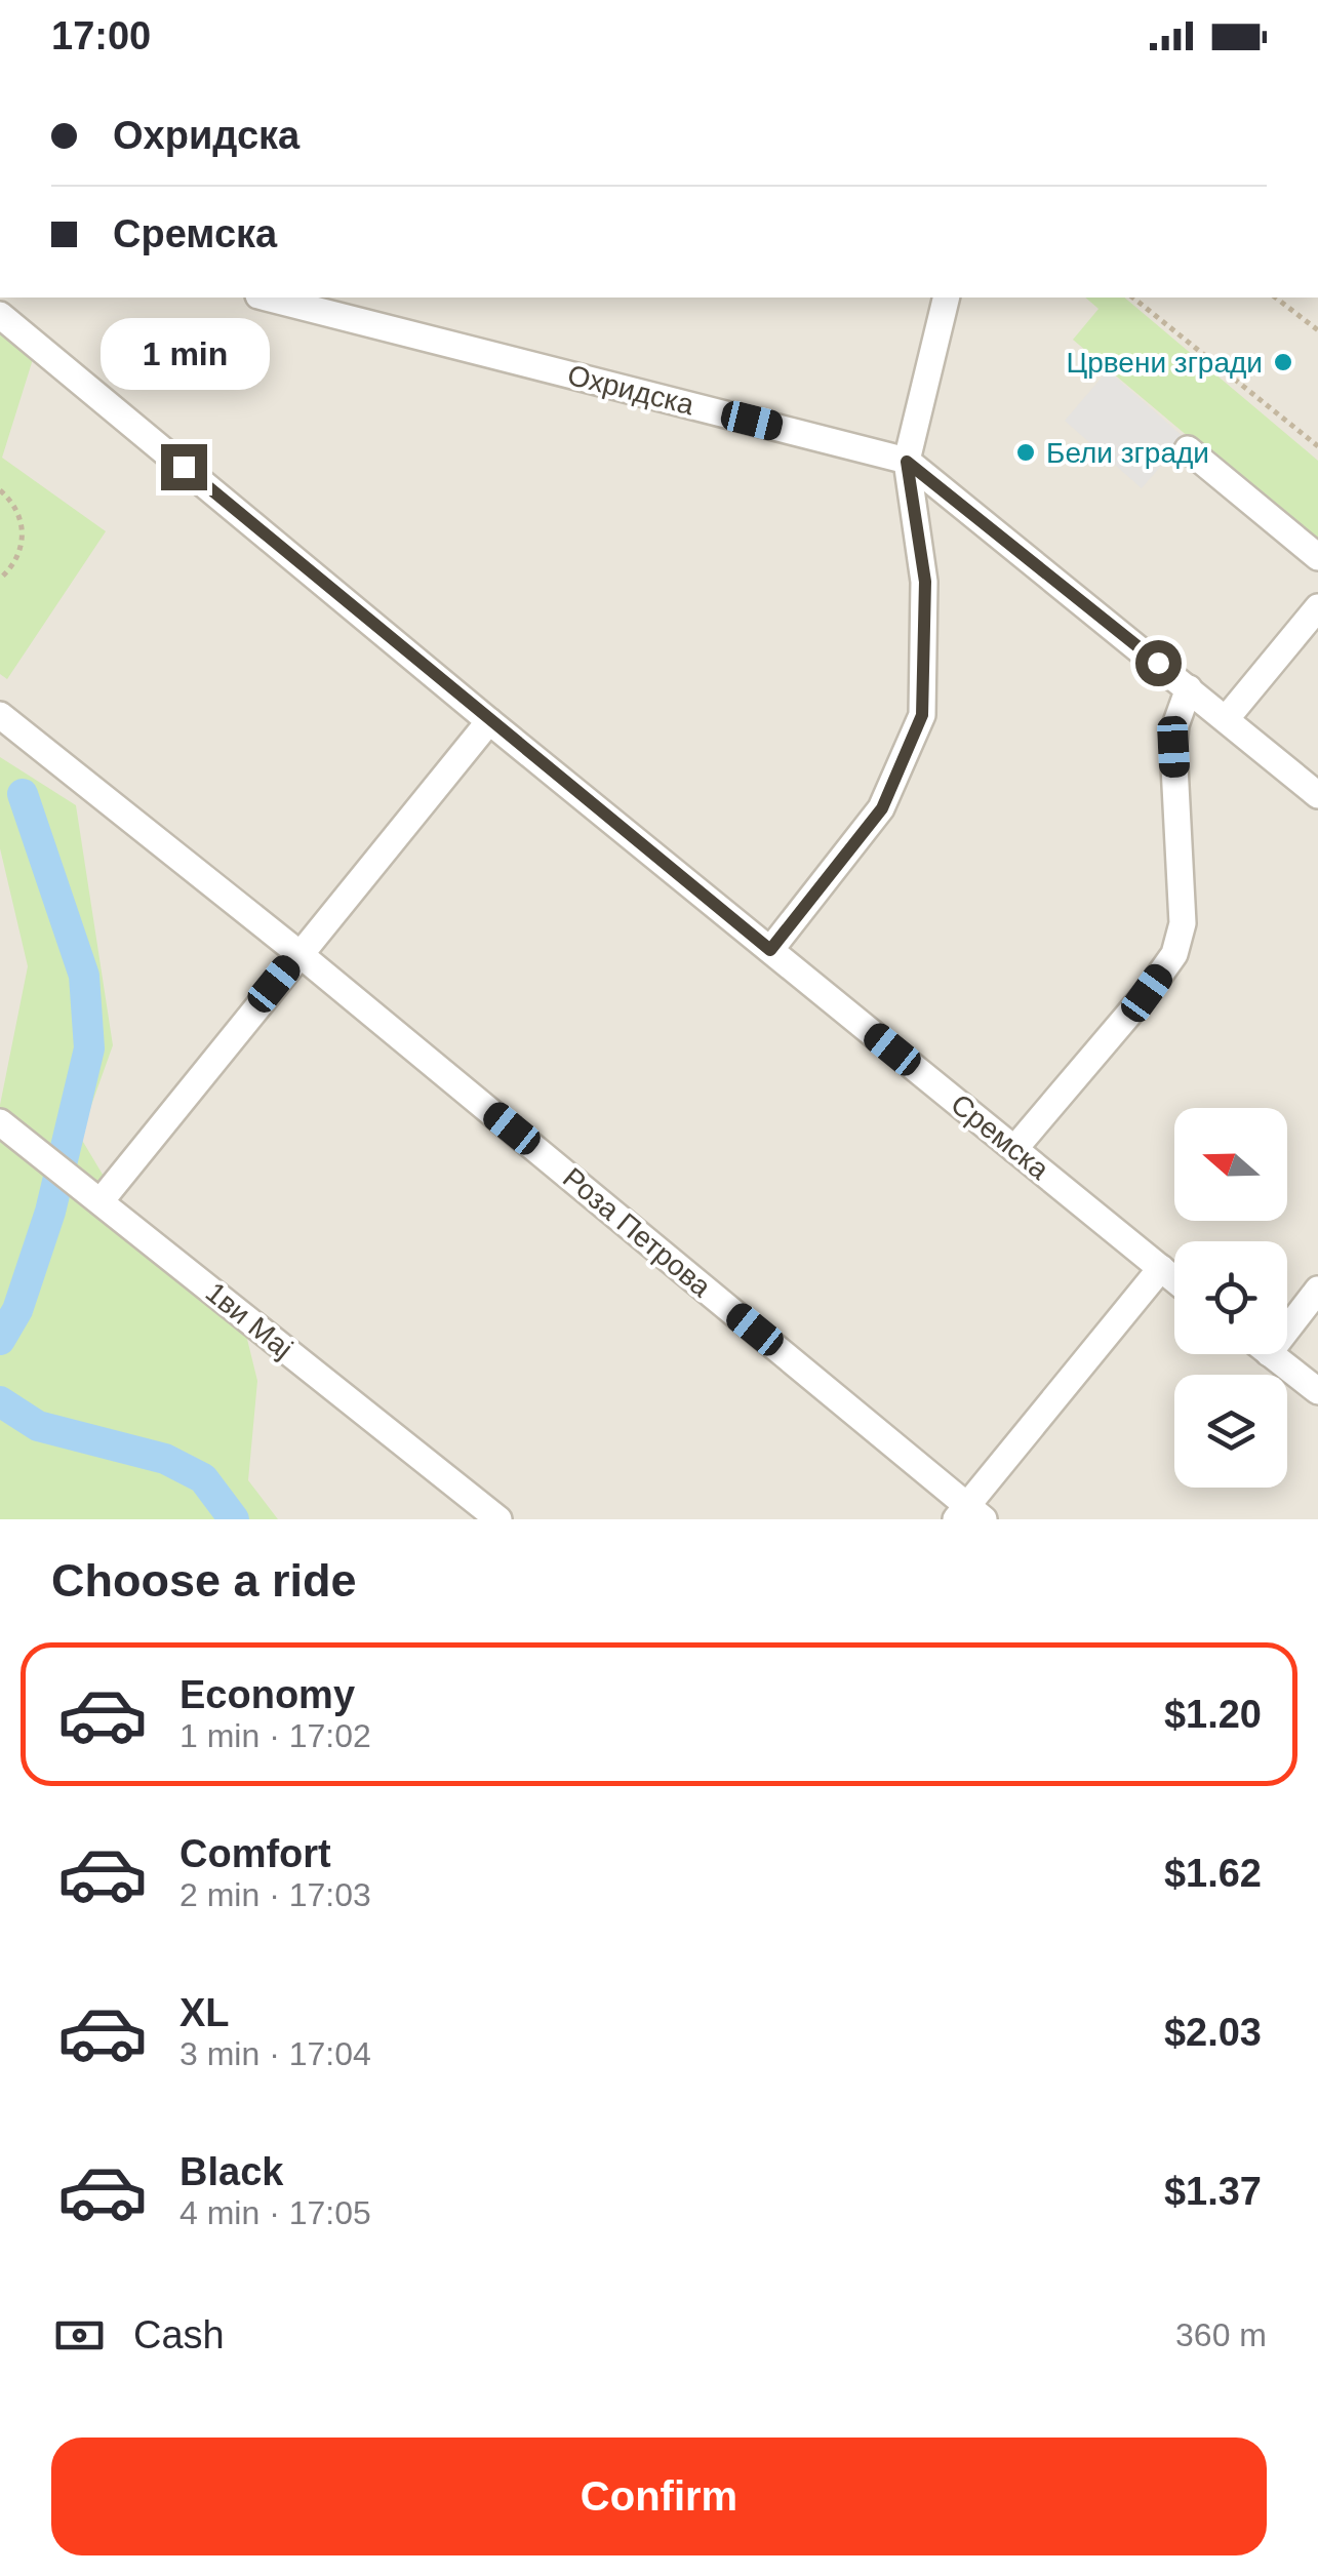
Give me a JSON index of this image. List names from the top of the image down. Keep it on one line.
{"streets":{"street":["Охридска","Сремска","Роза Петрова","1ви Мај"]},"places":["Црвени згради","Бели згради"],"north":"left","page":{"status":"17:00","banner":["Охридска","Сремска"],"bubble":"1 min","heading":"Choose a ride","list":[{"name":"Economy","note":"1 min · 17:02","value":"$1.20"},{"name":"Comfort","note":"2 min · 17:03","value":"$1.62"},{"name":"XL","note":"3 min · 17:04","value":"$2.03"},{"name":"Black","note":"4 min · 17:05","value":"$1.37"}],"pay":["Cash","360 m"],"buttons":"Confirm"}}
